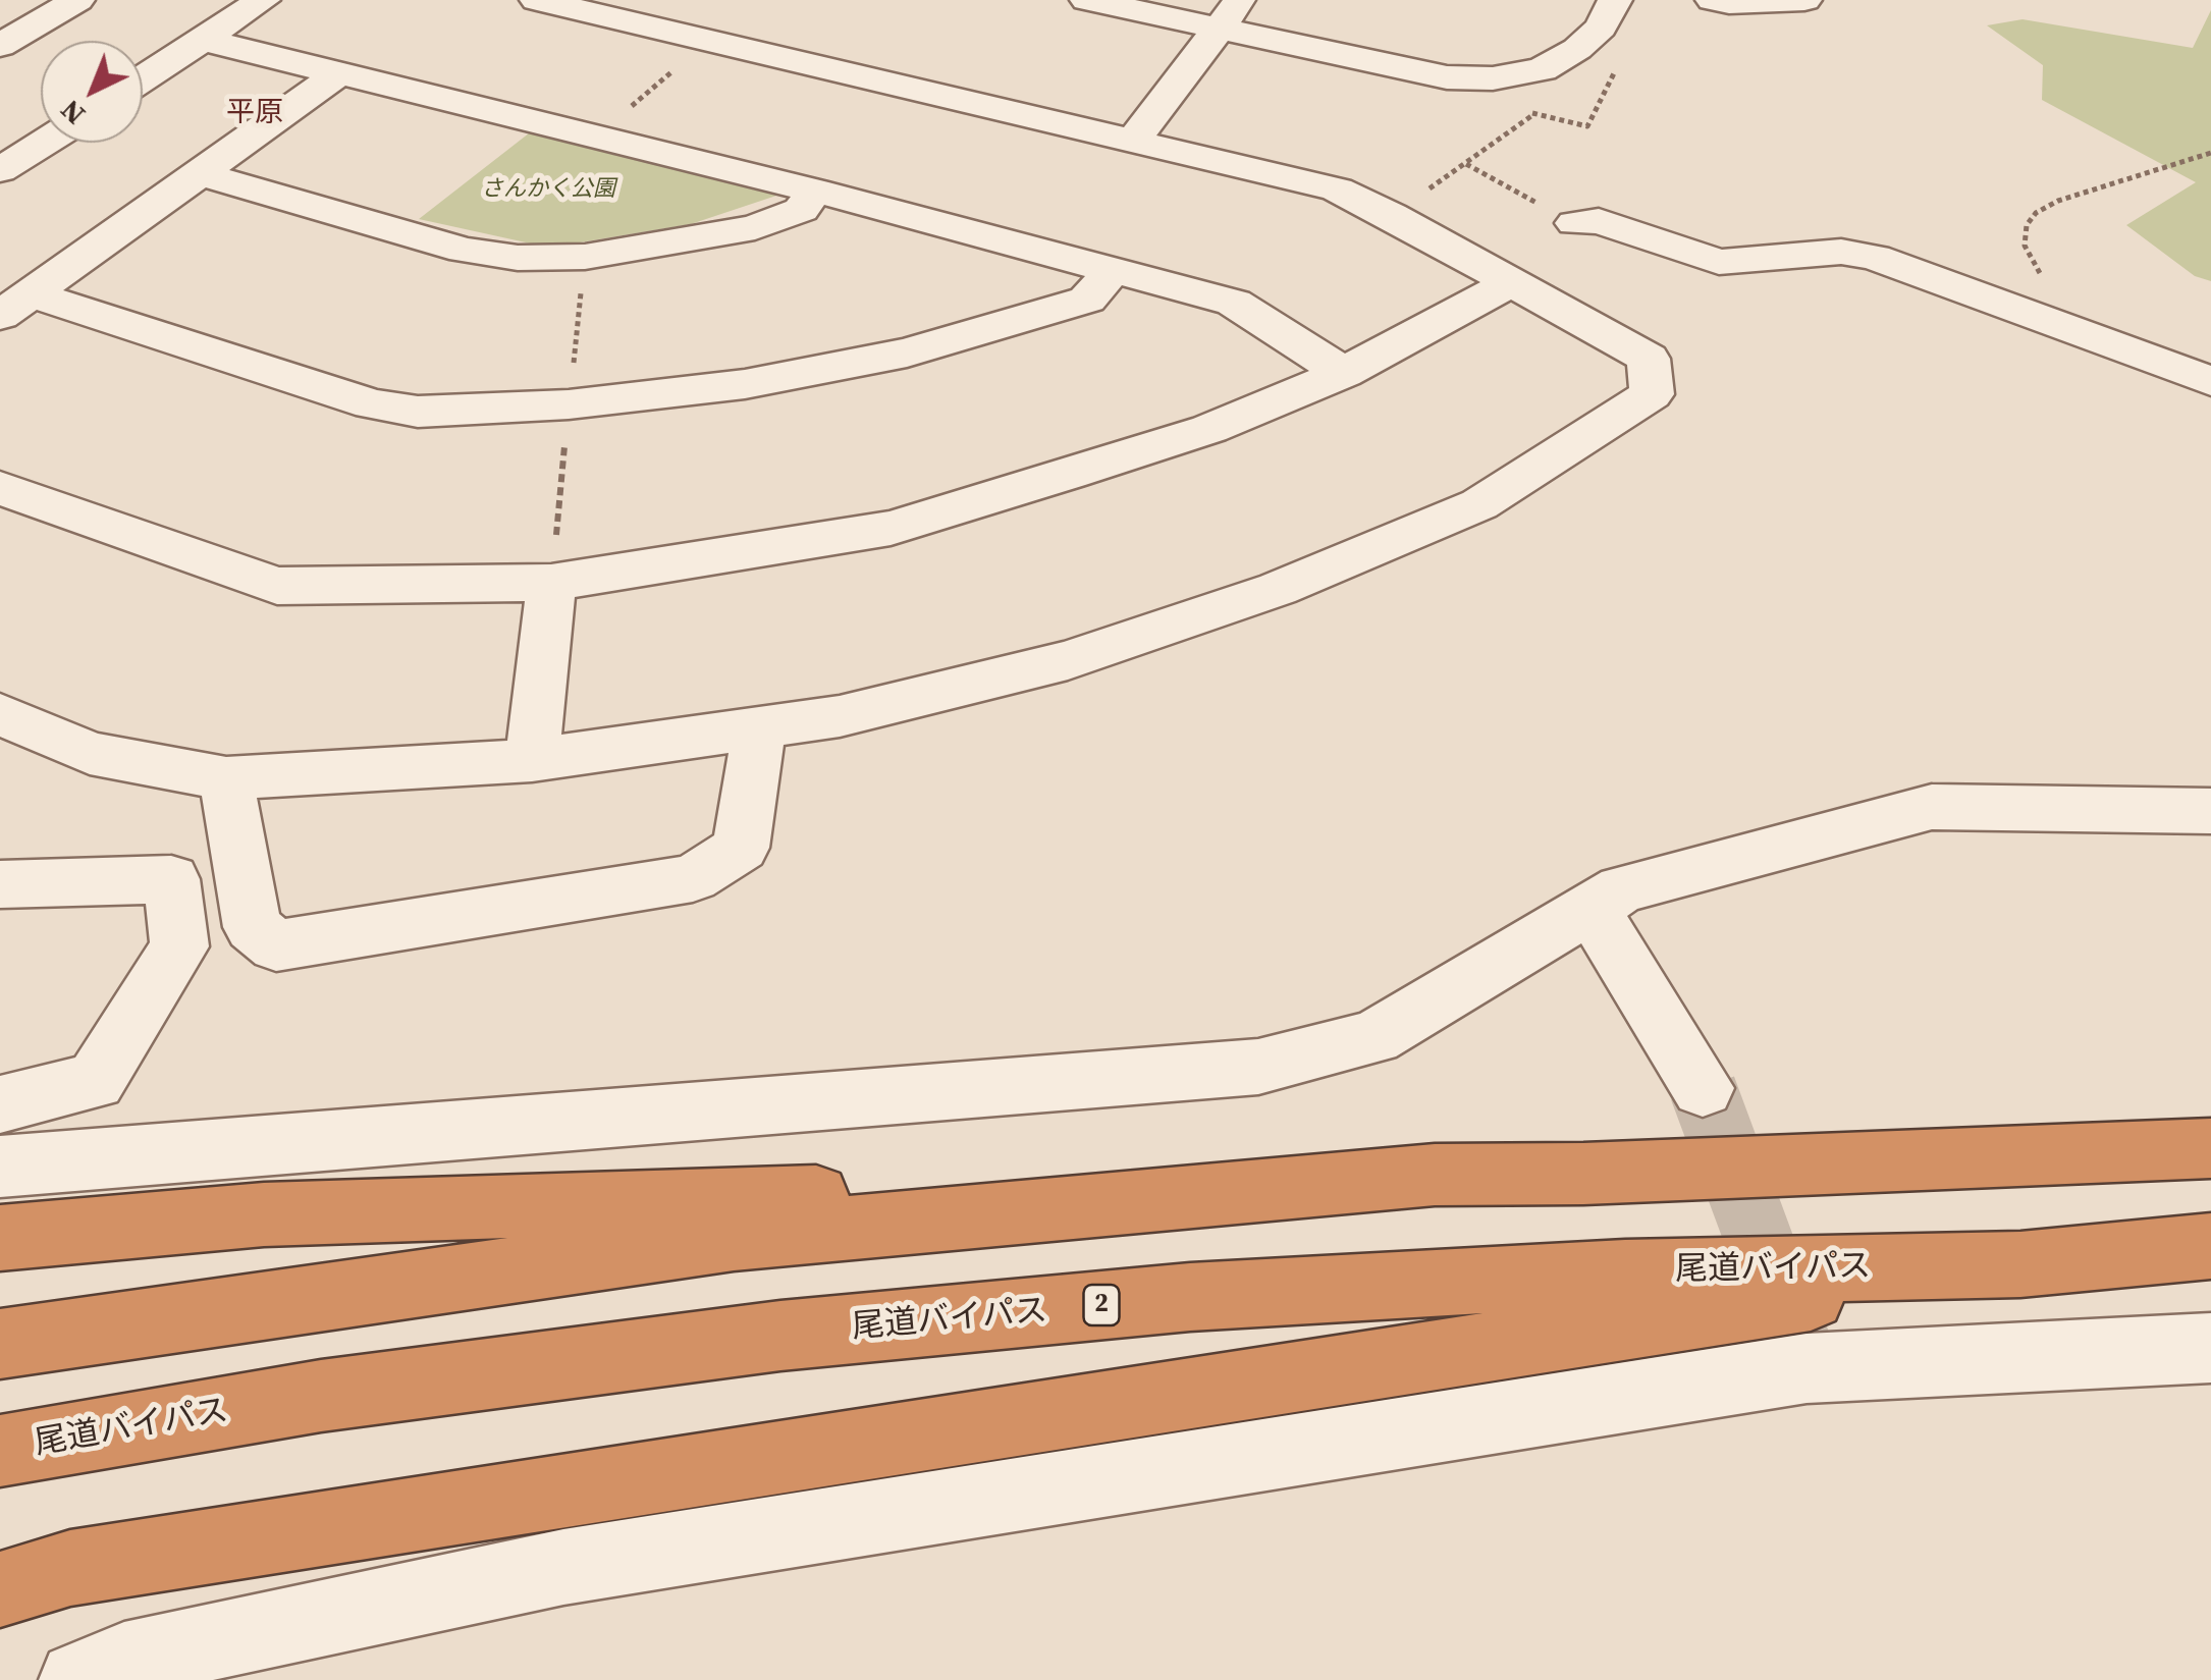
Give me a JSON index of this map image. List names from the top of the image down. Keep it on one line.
{"streets":{"highway":["尾道バイパス","2"]},"districts":["平原"],"parks":["さんかく公園"],"north":"bottom left"}
